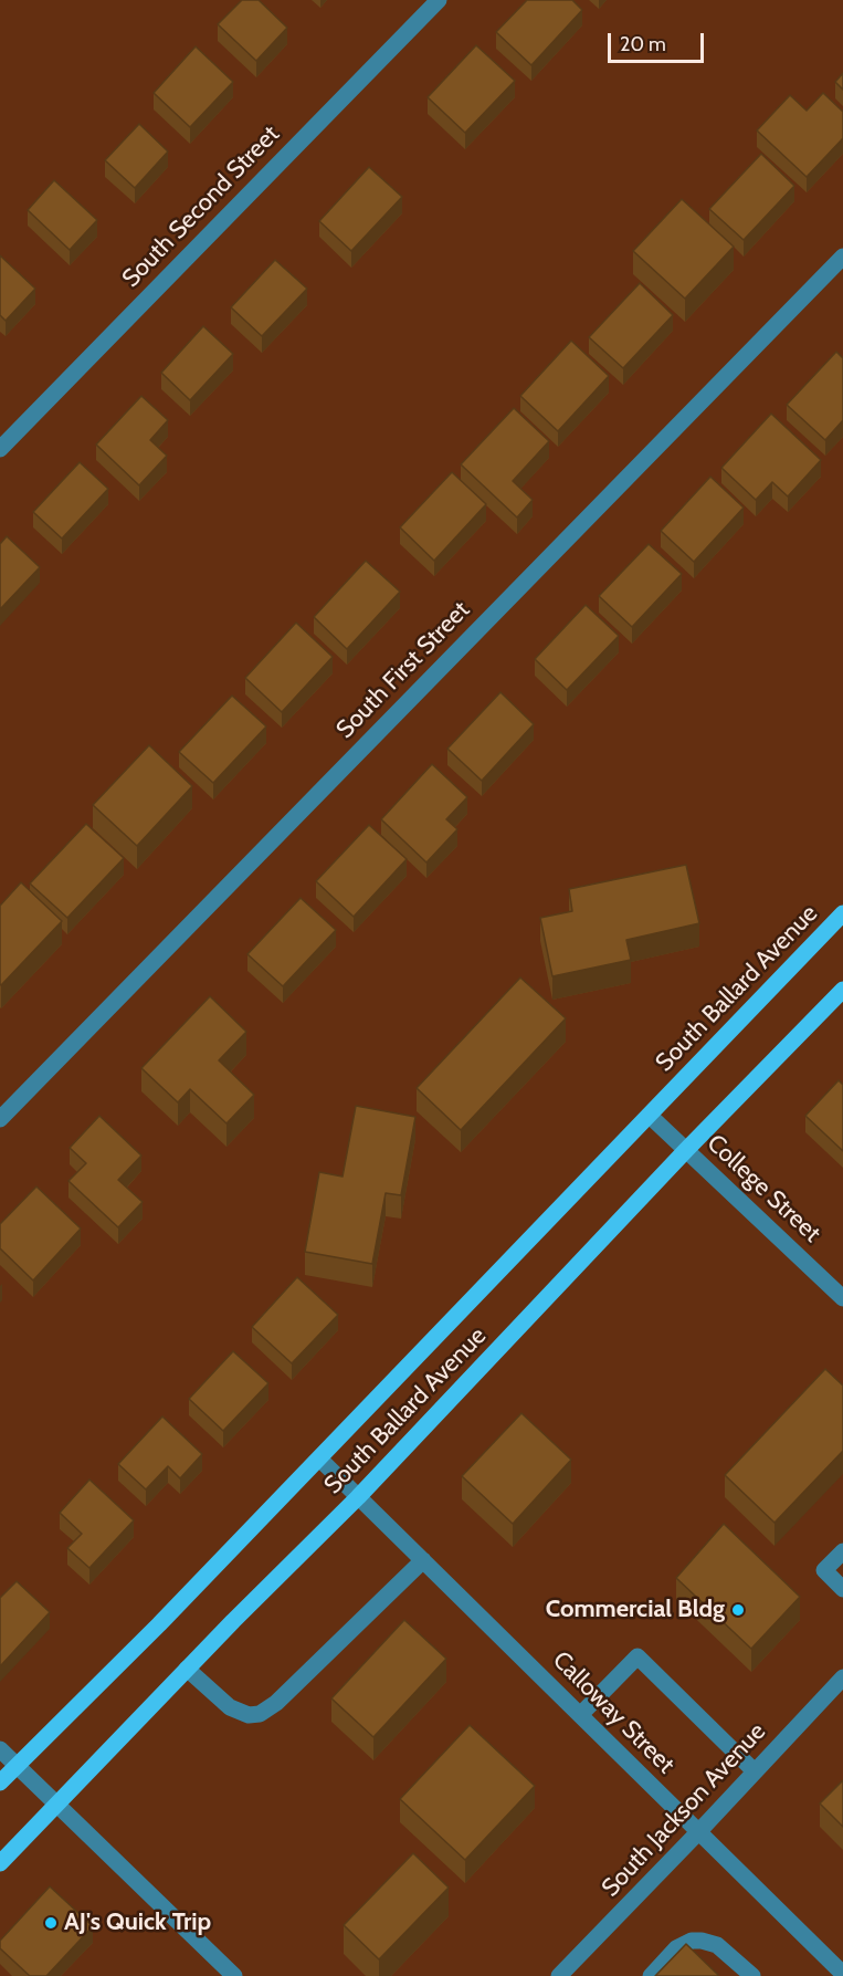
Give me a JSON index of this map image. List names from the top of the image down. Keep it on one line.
{"streets":{"main road":["South Ballard Avenue"],"street":["South Second Street","South First Street","College Street","Calloway Street","South Jackson Avenue"]},"crossings":[["South Ballard Avenue","College Street"],["South Ballard Avenue","Calloway Street"],["Calloway Street","South Jackson Avenue"]],"places":["Commercial Bldg","AJ's Quick Trip"],"scale_bar":"20 m"}
